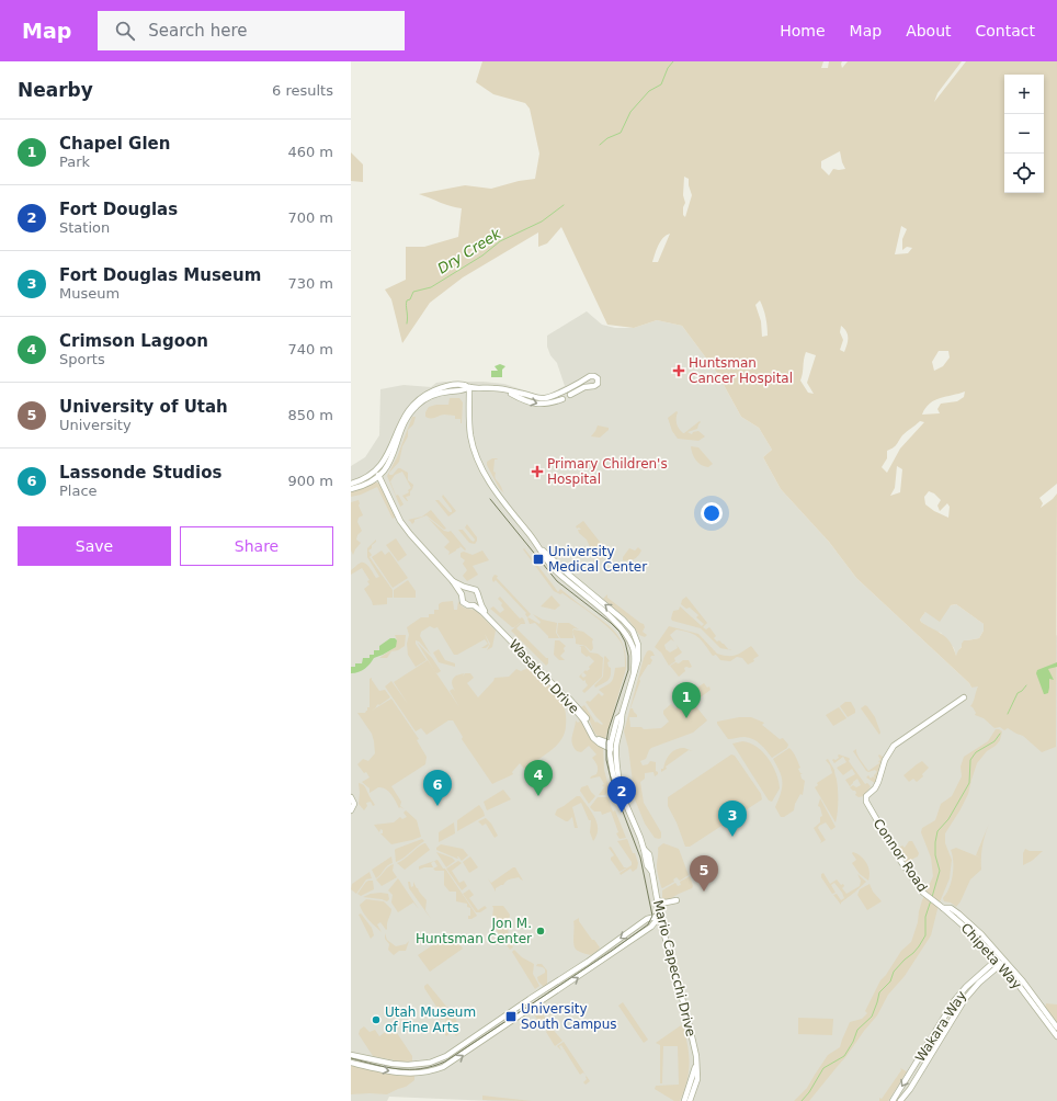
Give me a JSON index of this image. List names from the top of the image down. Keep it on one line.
{"streets":{"street":["Wasatch Drive","Connor Road","Chipeta Way","Mario Capecchi Drive","Wakara Way"]},"crossings":[["Wasatch Drive","Mario Capecchi Drive"],["Connor Road","Chipeta Way"],["Chipeta Way","Wakara Way"]],"water":["Dry Creek"],"places":{"health":["Huntsman Cancer Hospital","Primary Children's Hospital"],"transit":["University Medical Center","University South Campus"],"other":["Jon M. Huntsman Center","Utah Museum of Fine Arts"]},"page":{"header":"Map","search":"Search here","nav":["Home","Map","About","Contact"],"heading":["Nearby","6 results"],"map_buttons":["+","−"],"list":[{"mark":"1","name":"Chapel Glen","note":"Park","value":"460 m"},{"mark":"2","name":"Fort Douglas","note":"Station","value":"700 m"},{"mark":"3","name":"Fort Douglas Museum","note":"Museum","value":"730 m"},{"mark":"4","name":"Crimson Lagoon","note":"Sports","value":"740 m"},{"mark":"5","name":"University of Utah","note":"University","value":"850 m"},{"mark":"6","name":"Lassonde Studios","note":"Place","value":"900 m"}],"buttons":["Save","Share"],"pins":["1","4","6","2","3","5"]}}
